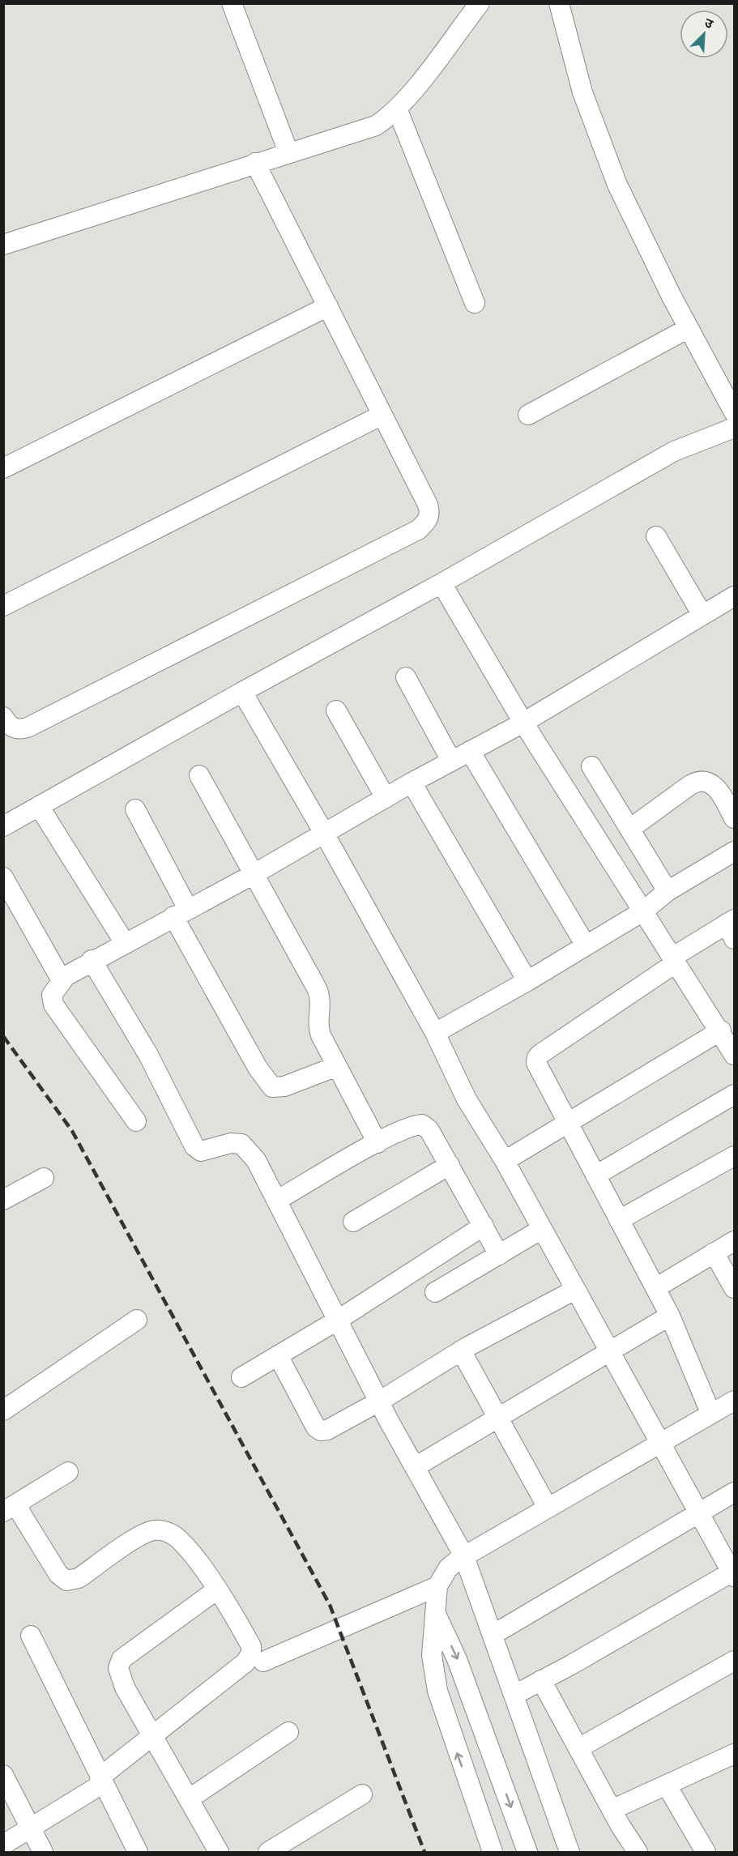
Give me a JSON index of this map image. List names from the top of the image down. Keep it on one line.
{"north":"top right"}
